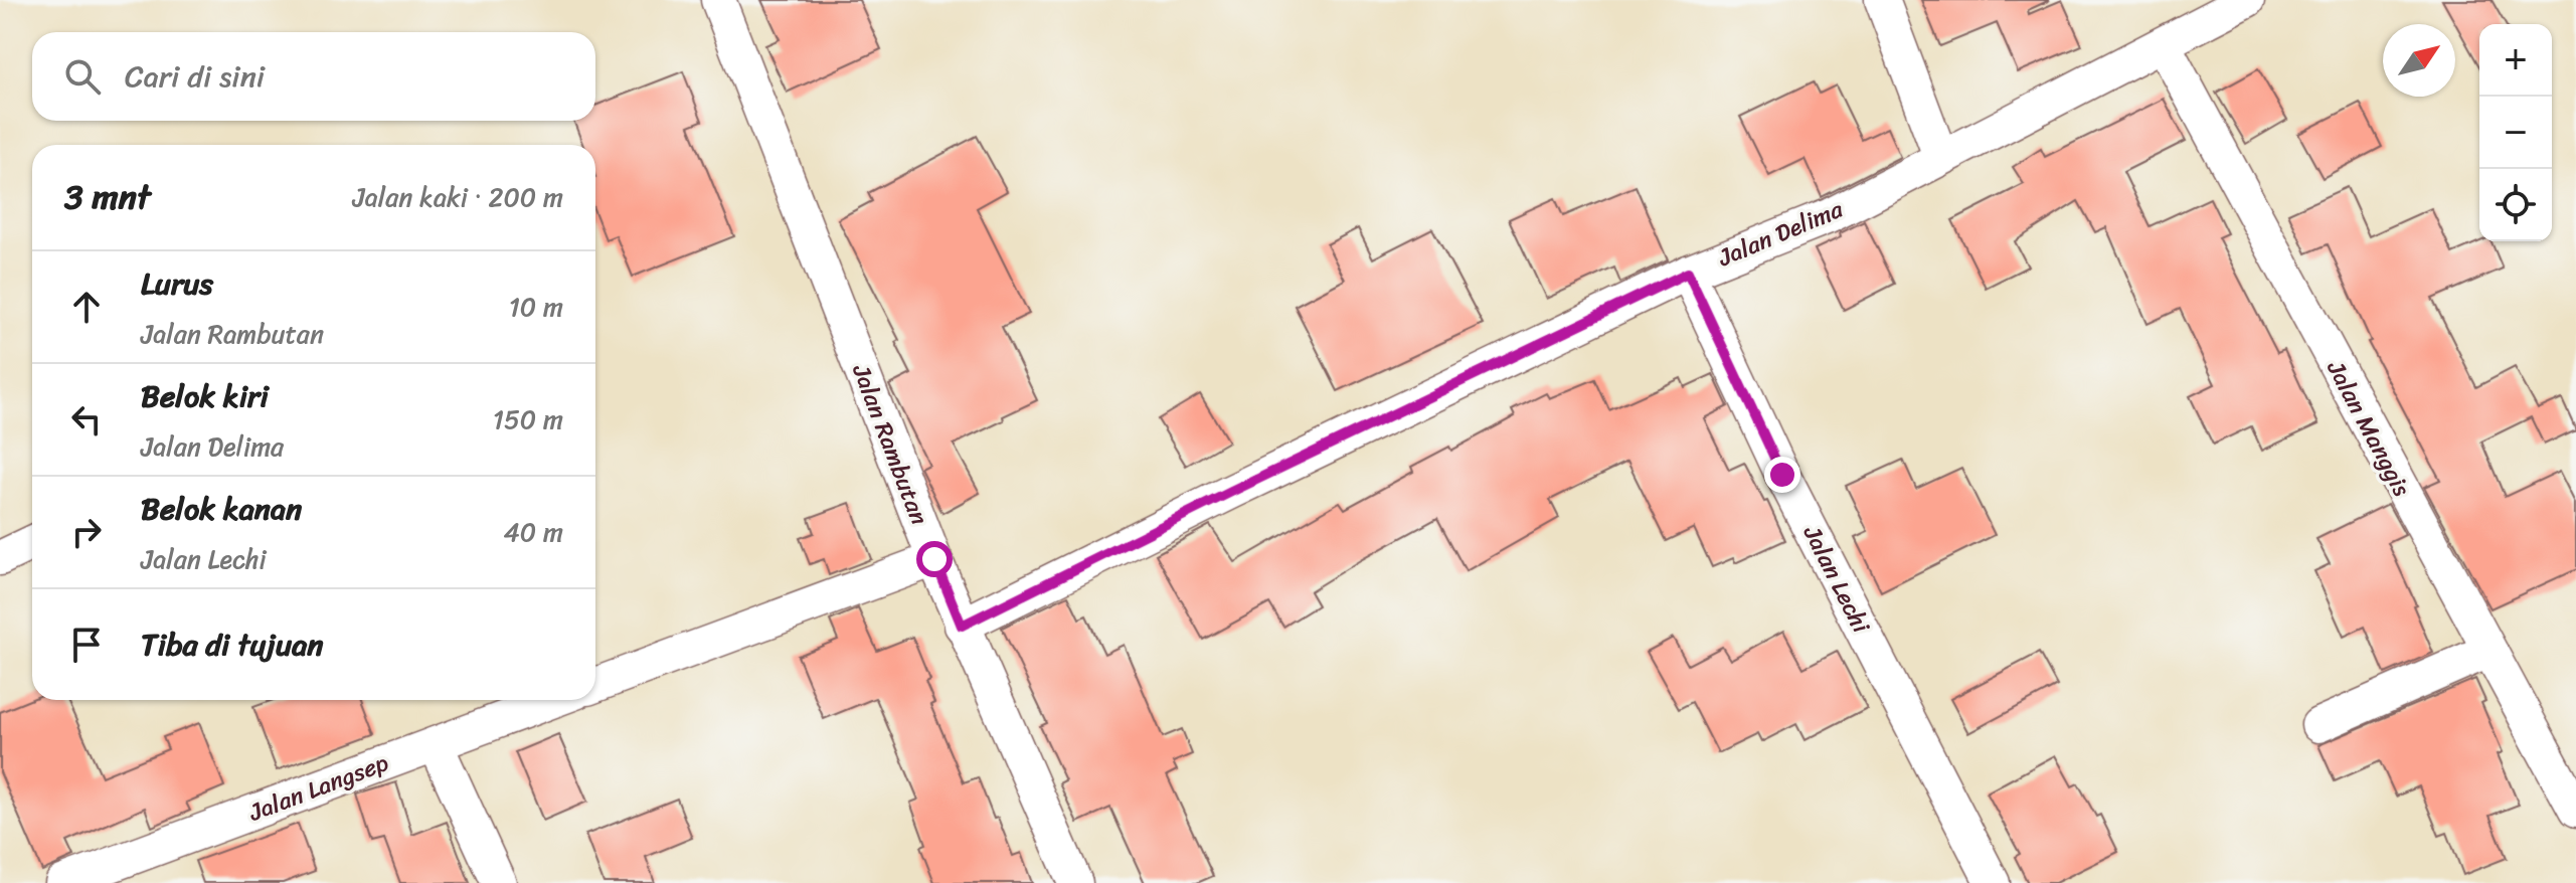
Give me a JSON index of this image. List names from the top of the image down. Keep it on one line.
{"streets":{"street":["Jalan Delima","Jalan Manggis","Jalan Rambutan","Jalan Lechi","Jalan Langsep"]},"crossings":[["Jalan Delima","Jalan Manggis"],["Jalan Delima","Jalan Rambutan"],["Jalan Delima","Jalan Lechi"]],"north":"top right","page":{"map_buttons":["+","−"],"search":"Cari di sini","heading":["3 mnt","Jalan kaki · 200 m"],"list":[["Lurus","Jalan Rambutan","10 m"],["Belok kiri","Jalan Delima","150 m"],["Belok kanan","Jalan Lechi","40 m"],"Tiba di tujuan"]}}
